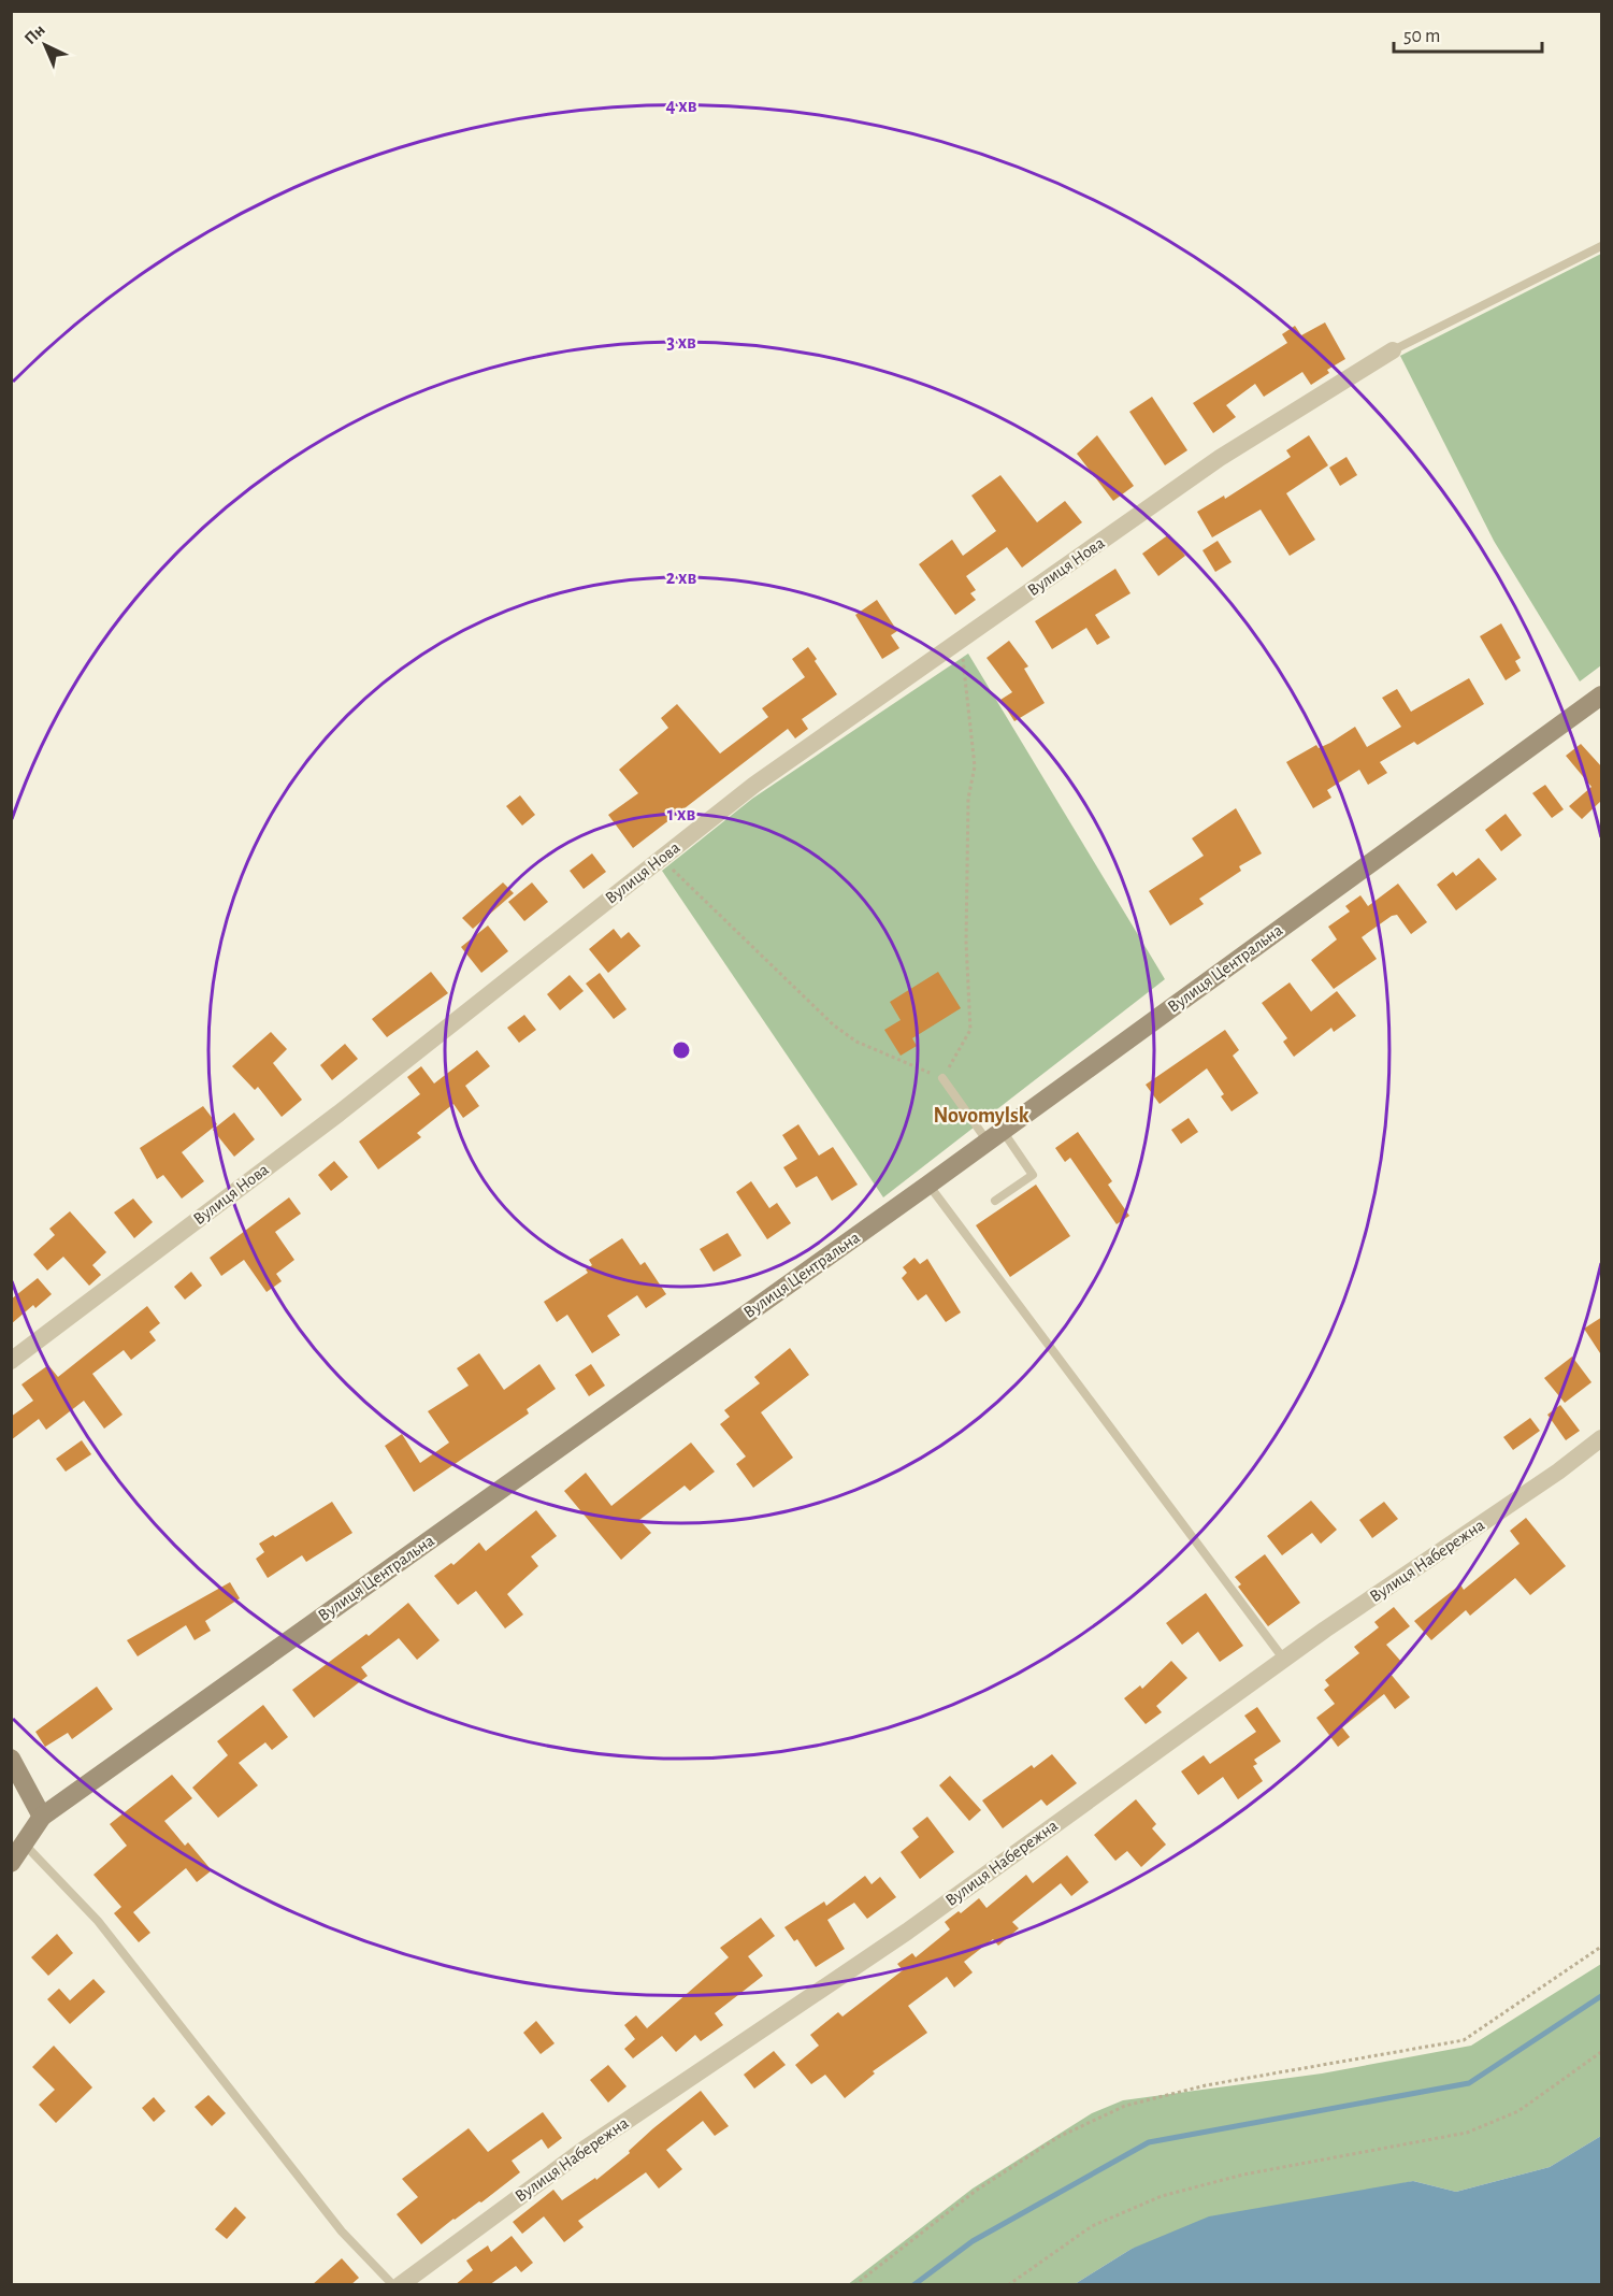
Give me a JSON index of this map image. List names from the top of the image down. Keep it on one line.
{"streets":{"street":["Вулиця Нова","Вулиця Центральна","Вулиця Набережна"]},"districts":["Novomylsk"],"scale_bar":"50 m","north":"top left","rings":["4 хв","3 хв","2 хв","1 хв"]}
